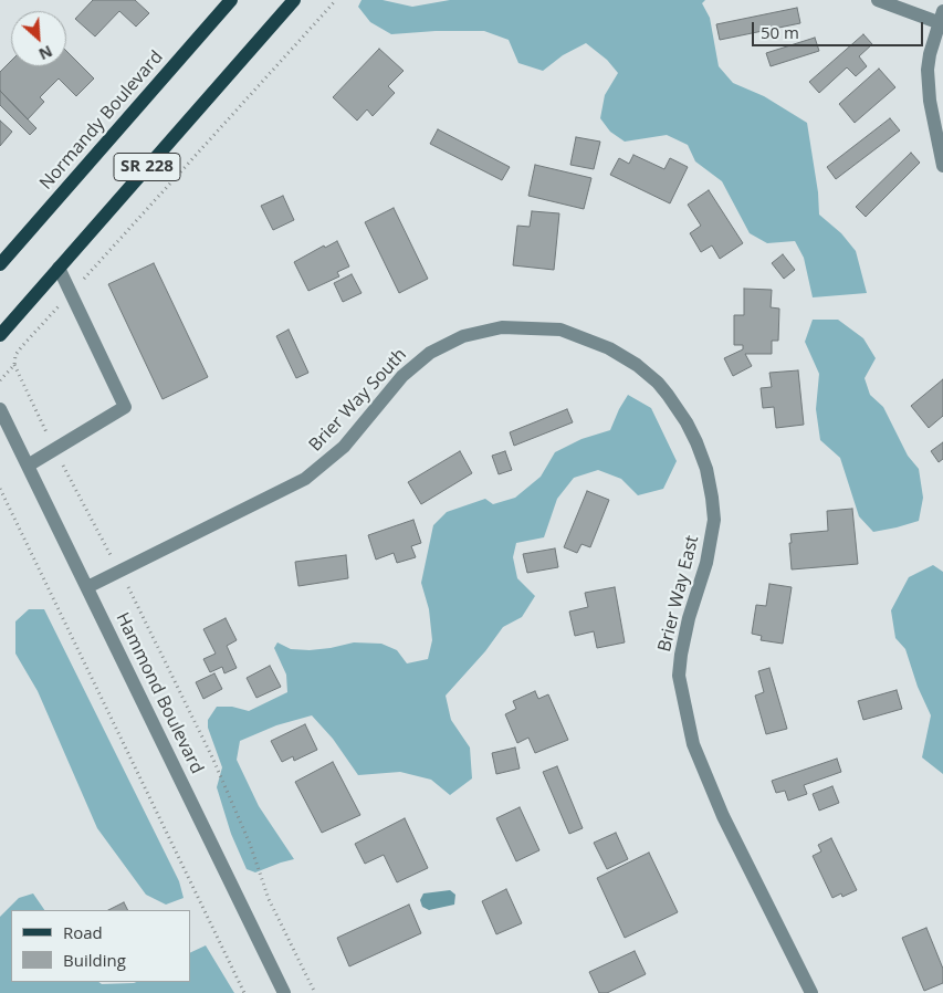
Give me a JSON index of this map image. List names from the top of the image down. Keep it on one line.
{"streets":{"main road":["Normandy Boulevard","SR 228"],"street":["Brier Way South","Brier Way East","Hammond Boulevard"]},"crossings":[["Brier Way South","Brier Way East"],["Brier Way South","Hammond Boulevard"]],"legend":["Road","Building"],"scale_bar":"50 m","north":"bottom right"}
